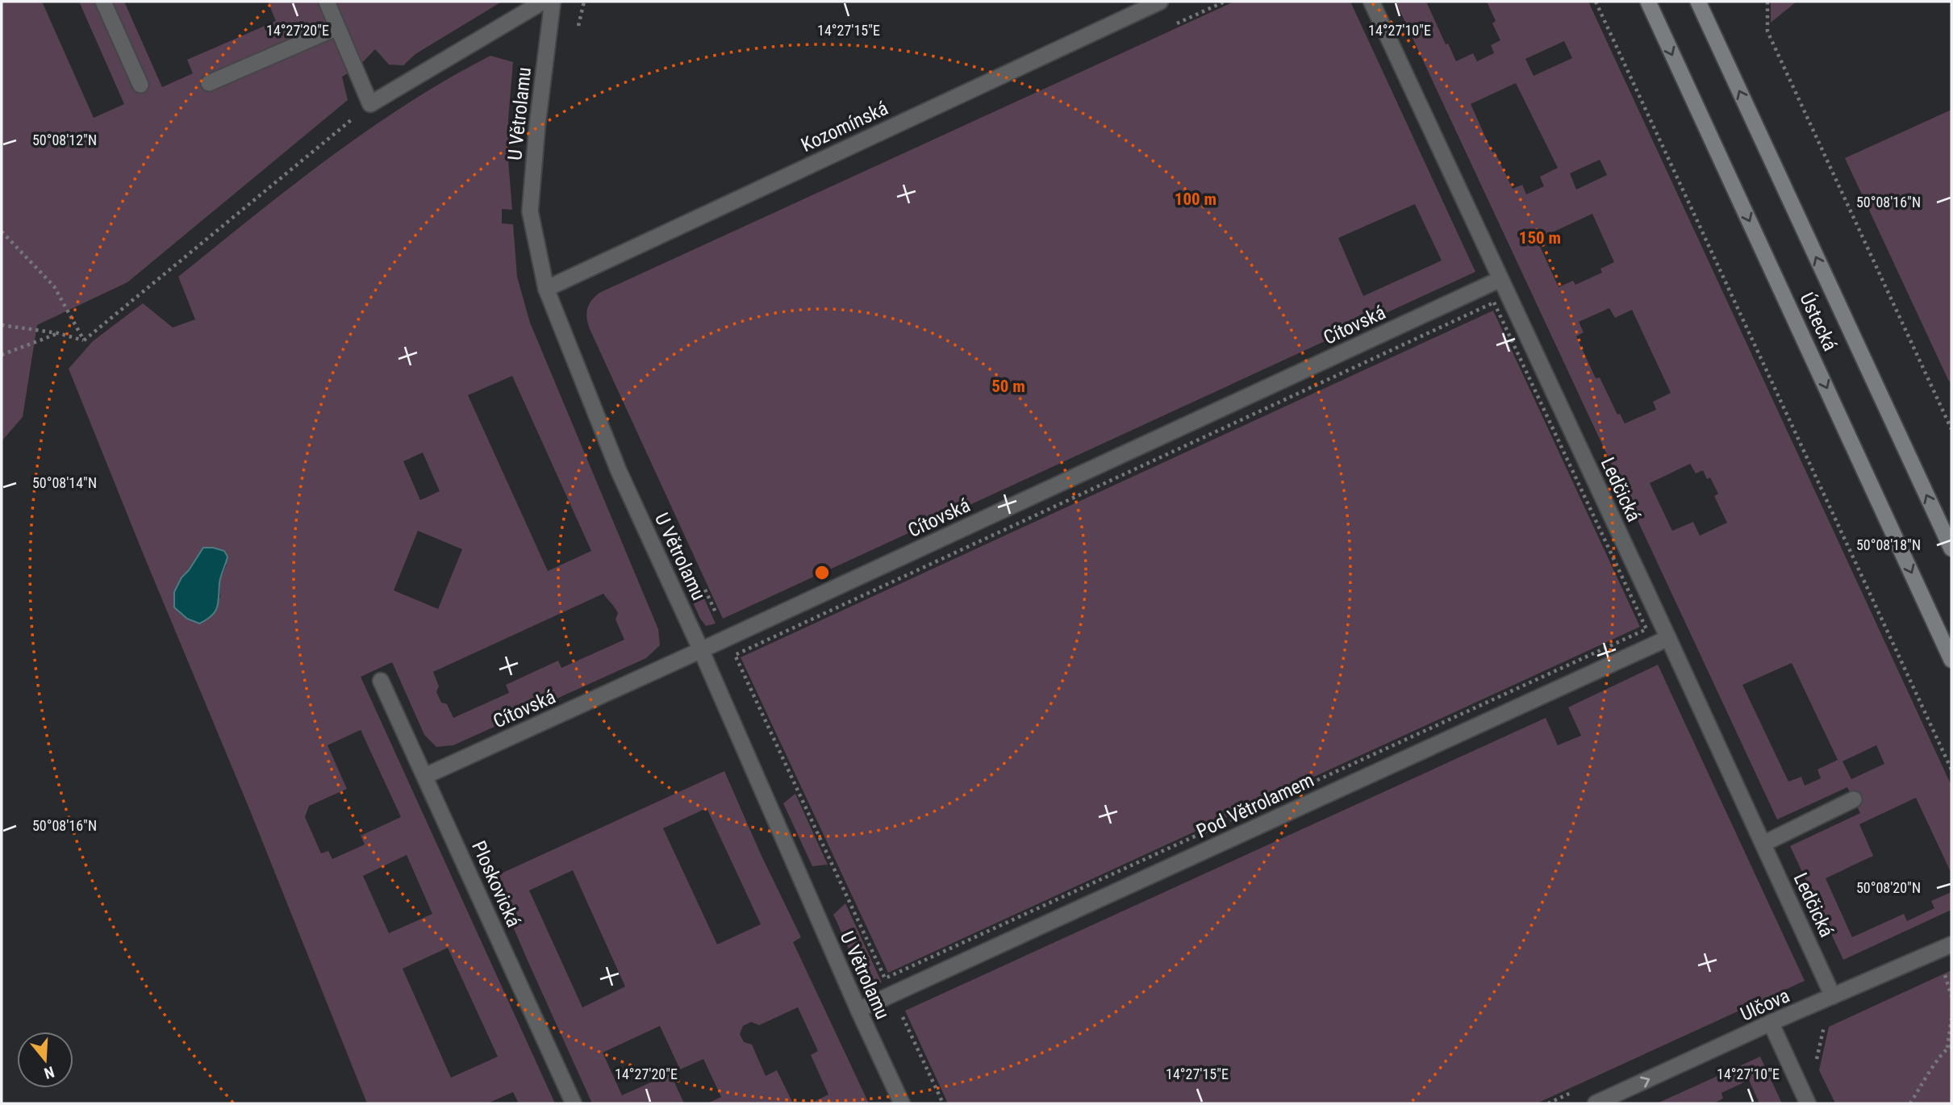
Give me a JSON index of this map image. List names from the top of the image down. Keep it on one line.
{"streets":{"main road":["Ústecká"],"street":["U Větrolamu","Kozomínská","Cítovská","Ledčická","Pod Větrolamem","Ploskovická","Ulčova"]},"crossings":[["U Větrolamu","Kozomínská"],["U Větrolamu","Cítovská"],["U Větrolamu","Pod Větrolamem"],["Cítovská","Ledčická"],["Cítovská","Ploskovická"],["Ledčická","Pod Větrolamem"],["Ledčická","Ulčova"]],"one_way":["Ulčova"],"north":"bottom","coordinates":["14°27'20\"E","14°27'15\"E","14°27'10\"E","50°08'12\"N","50°08'16\"N","50°08'14\"N","50°08'18\"N","50°08'20\"N"],"rings":["100 m","150 m","50 m"]}
